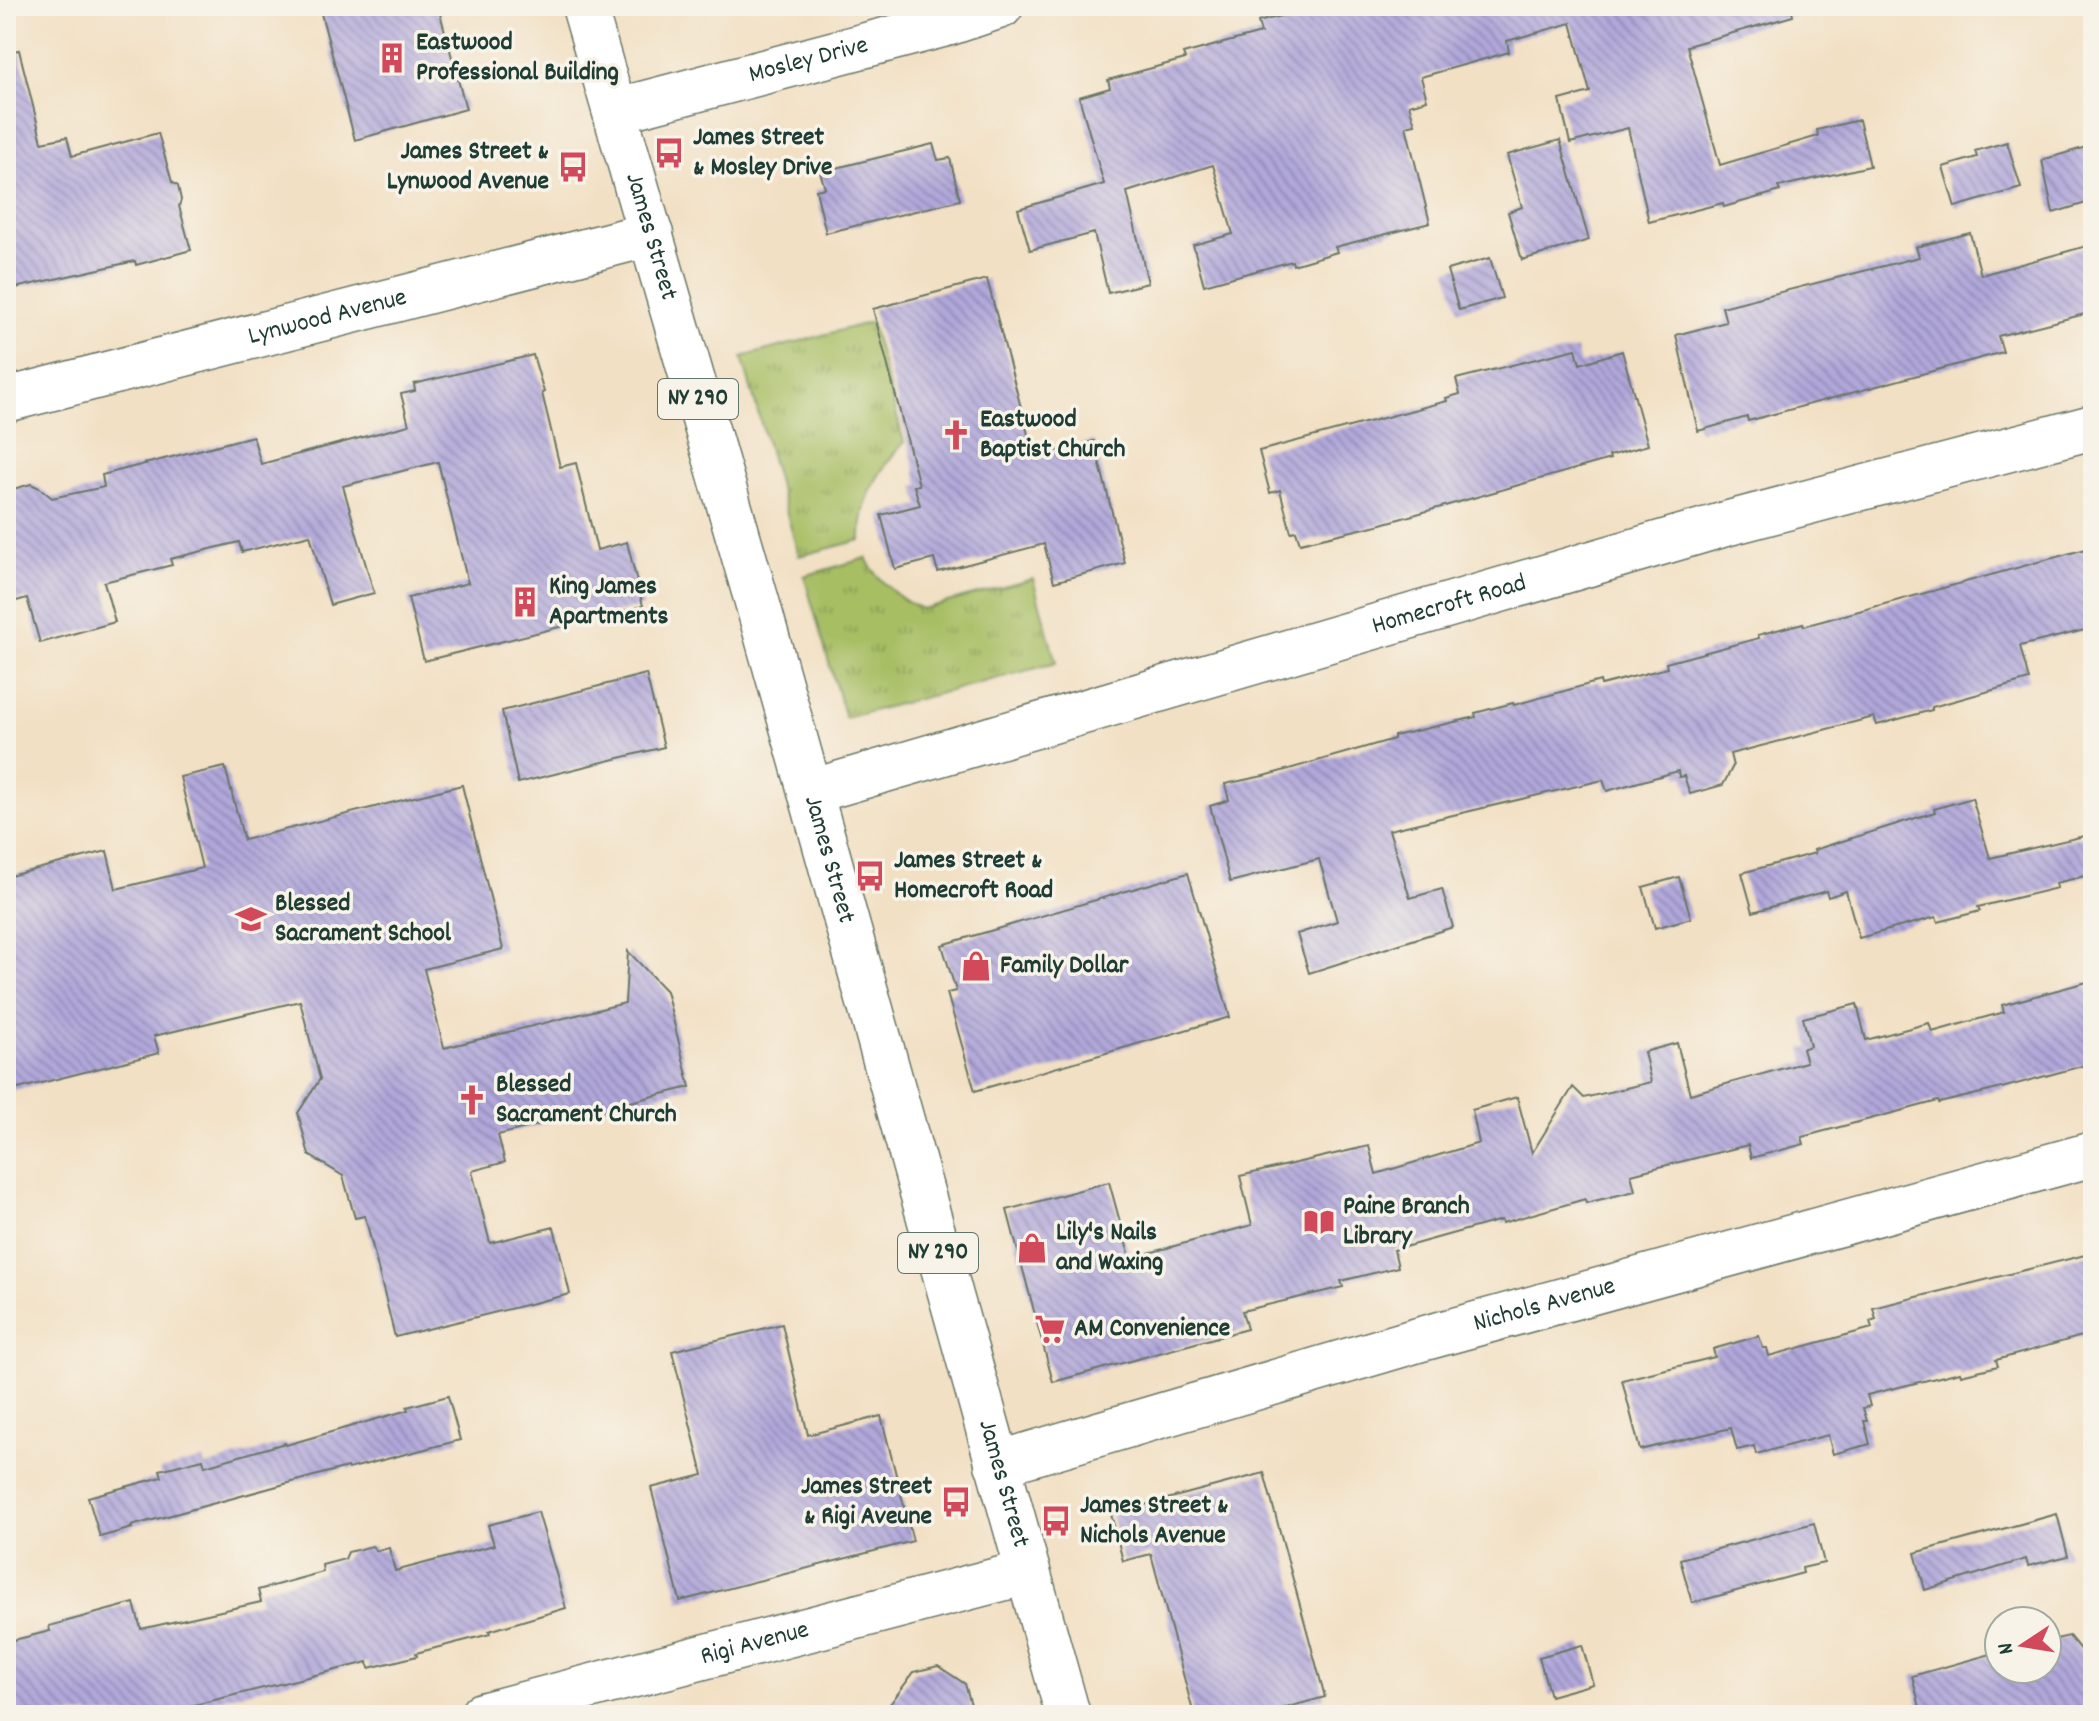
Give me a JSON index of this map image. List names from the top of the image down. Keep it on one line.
{"streets":{"street":["Mosley Drive","James Street","Lynwood Avenue","NY 290","Homecroft Road","Nichols Avenue","Rigi Avenue"]},"crossings":[["Mosley Drive","James Street"],["James Street","Lynwood Avenue"],["James Street","Homecroft Road"],["James Street","Nichols Avenue"],["James Street","Rigi Avenue"]],"places":{"building":["Eastwood Professional Building","King James Apartments"],"bus stop":["James Street & Mosley Drive","James Street & Lynwood Avenue","James Street & Homecroft Road","James Street & Rigi Aveune","James Street & Nichols Avenue"],"church":["Eastwood Baptist Church","Blessed Sacrament Church"],"school or university":["Blessed Sacrament School"],"shop":["Family Dollar","Lily's Nails and Waxing"],"library":["Paine Branch Library"],"supermarket":["AM Convenience"]},"north":"left"}
